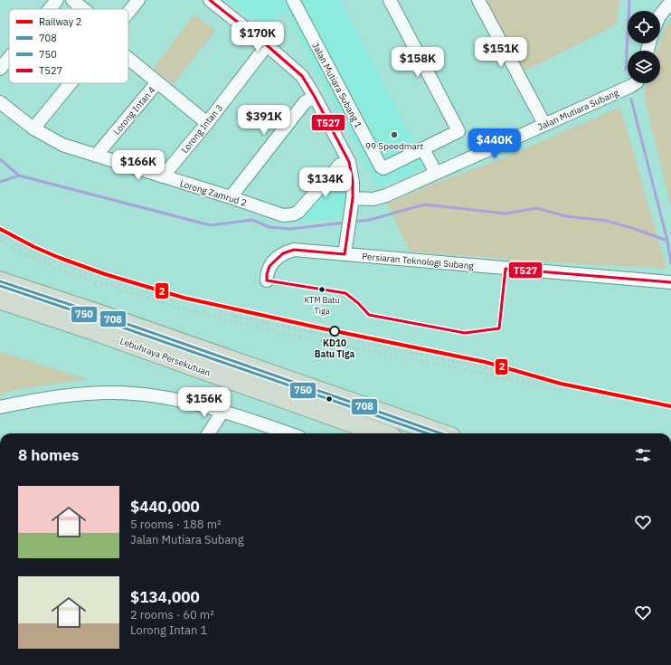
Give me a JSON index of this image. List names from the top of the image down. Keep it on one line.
{"streets":{"highway":["Lebuhraya Persekutuan"],"street":["Jalan Mutiara Subang 1","Jalan Mutiara Subang","Lorong Intan 4","Lorong Intan 3","Lorong Zamrud 2","Persiaran Teknologi Subang"]},"crossings":[["Lorong Intan 4","Lorong Zamrud 2"],["Lorong Intan 3","Lorong Zamrud 2"]],"places":["99 Speedmart","KTM Batu Tiga","KD10 Batu Tiga"],"lines":["transit line T527","rail line 2","transit line 708","transit line 750"],"legend":["Railway 2","708","750","T527"],"page":{"price":["$170K","$151K","$158K","$391K","$440K","$166K","$134K","$156K"],"heading":"8 homes","list":[{"name":"$440,000","note":"5 rooms · 188 m² · Jalan Mutiara Subang"},{"name":"$134,000","note":"2 rooms · 60 m² · Lorong Intan 1"}]}}
